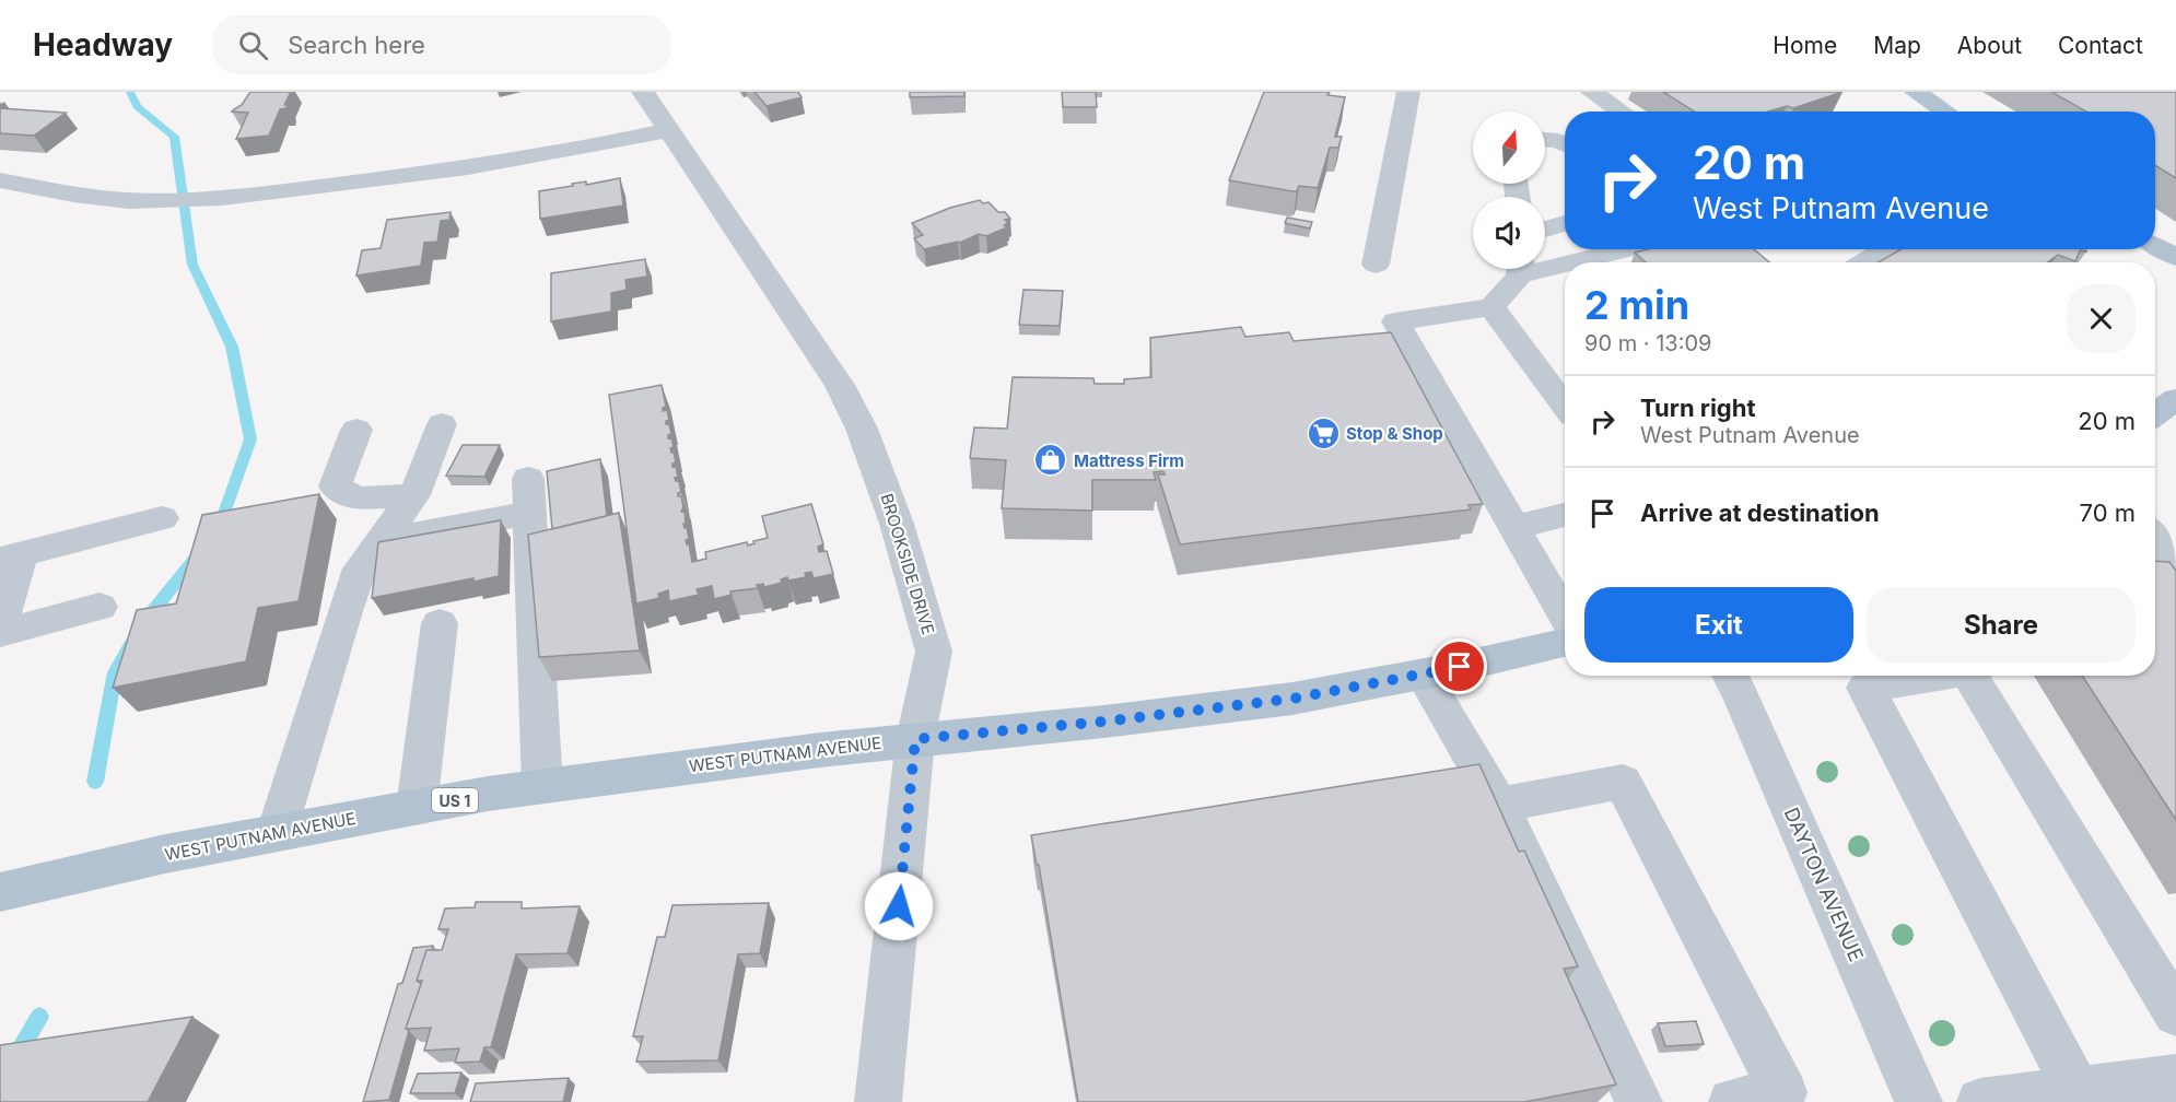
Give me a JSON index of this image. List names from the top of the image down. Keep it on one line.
{"streets":{"main road":["WEST PUTNAM AVENUE","US 1"],"street":["BROOKSIDE DRIVE","DAYTON AVENUE"]},"crossings":[["BROOKSIDE DRIVE","WEST PUTNAM AVENUE"]],"places":{"supermarket":["Stop & Shop"],"shop":["Mattress Firm"]},"north":"top","page":{"header":"Headway","search":"Search here","nav":["Home","Map","About","Contact"],"turn":["20 m","West Putnam Avenue"],"heading":["2 min","90 m · 13:09"],"list":[{"name":"Turn right","note":"West Putnam Avenue","value":"20 m"},{"name":"Arrive at destination","value":"70 m"}],"buttons":["Exit","Share"]}}
